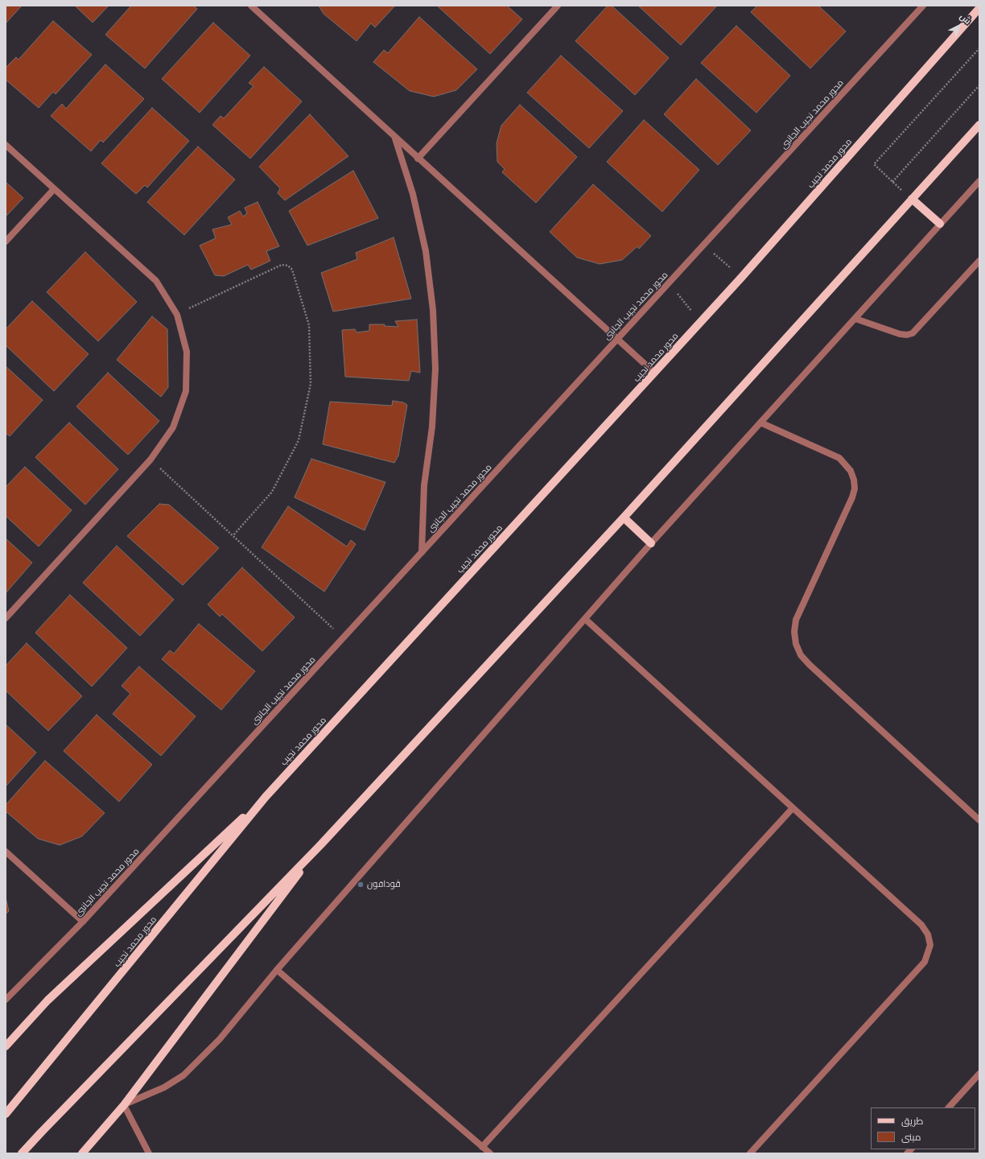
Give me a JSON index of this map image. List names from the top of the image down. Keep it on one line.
{"streets":{"main road":["محور محمد نجيب"],"street":["محور محمد نجيب الجانبى"]},"places":["ڤودافون"],"legend":["طريق","مبنى"],"north":"top right"}
